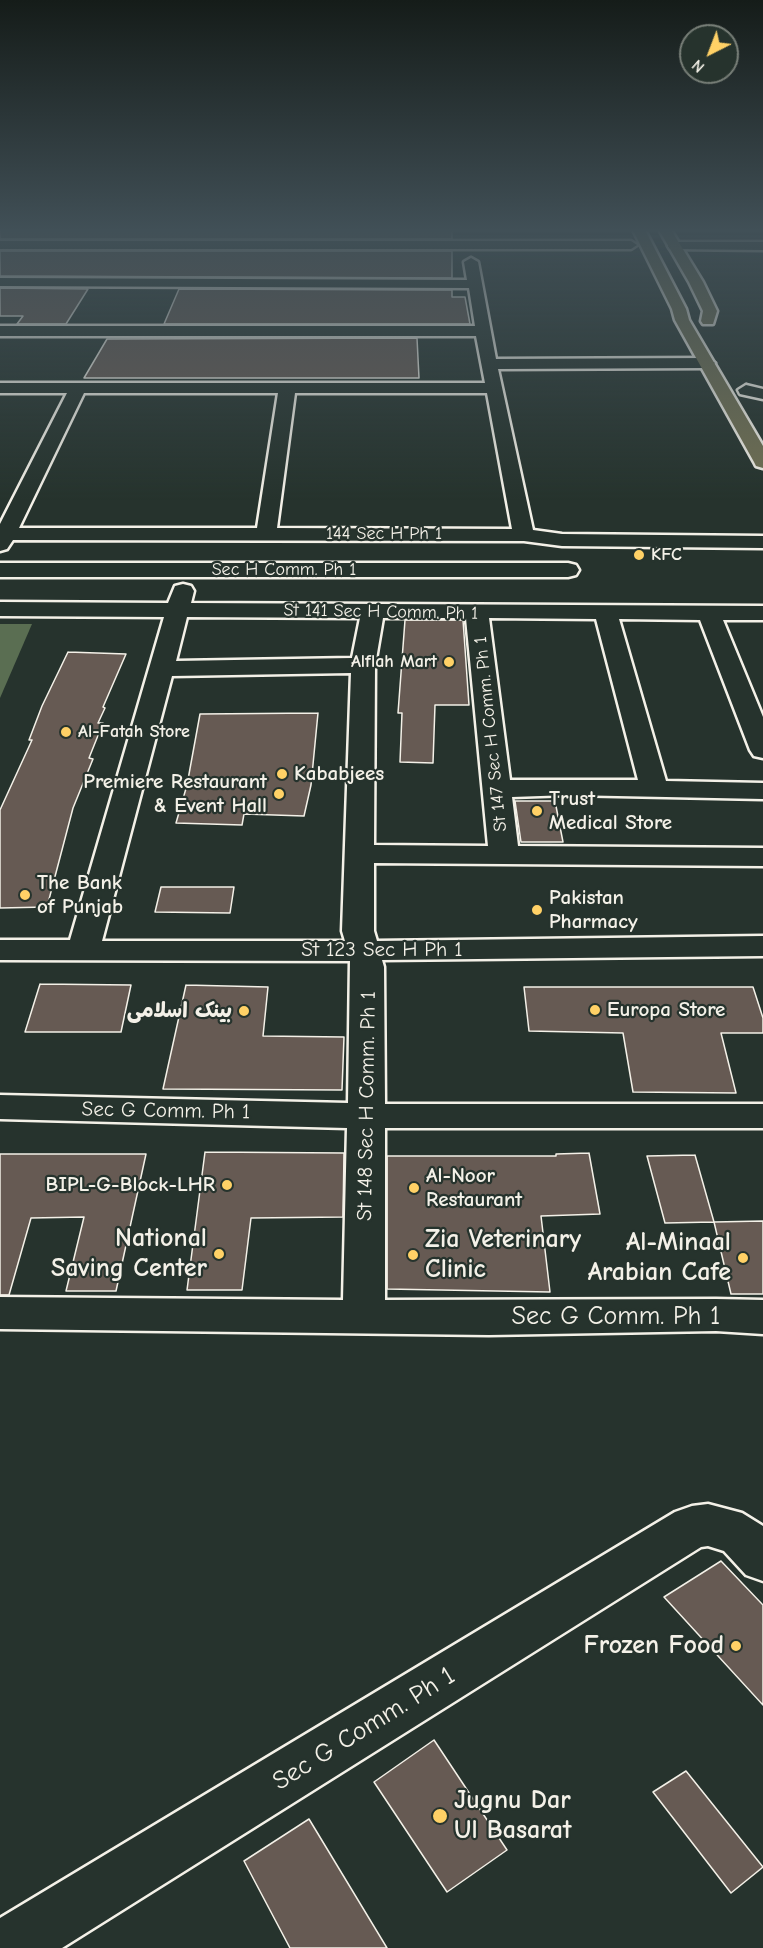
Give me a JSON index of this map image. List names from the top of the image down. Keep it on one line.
{"streets":{"street":["144 Sec H Ph 1","Sec H Comm. Ph 1","St 141 Sec H Comm. Ph 1","St 147 Sec H Comm. Ph 1","St 123 Sec H Ph 1","St 148 Sec H Comm. Ph 1","Sec G Comm. Ph 1"]},"crossings":[["St 141 Sec H Comm. Ph 1","St 147 Sec H Comm. Ph 1"],["St 141 Sec H Comm. Ph 1","St 148 Sec H Comm. Ph 1"],["St 123 Sec H Ph 1","St 148 Sec H Comm. Ph 1"],["St 148 Sec H Comm. Ph 1","Sec G Comm. Ph 1"]],"places":["KFC","Alflah Mart","Al-Fatah Store","Kababjees","Premiere Restaurant & Event Hall","Trust Medical Store","The Bank of Punjab","Pakistan Pharmacy","Europa Store","بینک اسلامی","BIPL-G-Block-LHR","Al-Noor Restaurant","National Saving Center","Zia Veterinary Clinic","Al-Minaal Arabian Cafe","Frozen Food","Jugnu Dar Ul Basarat"],"north":"bottom left"}
